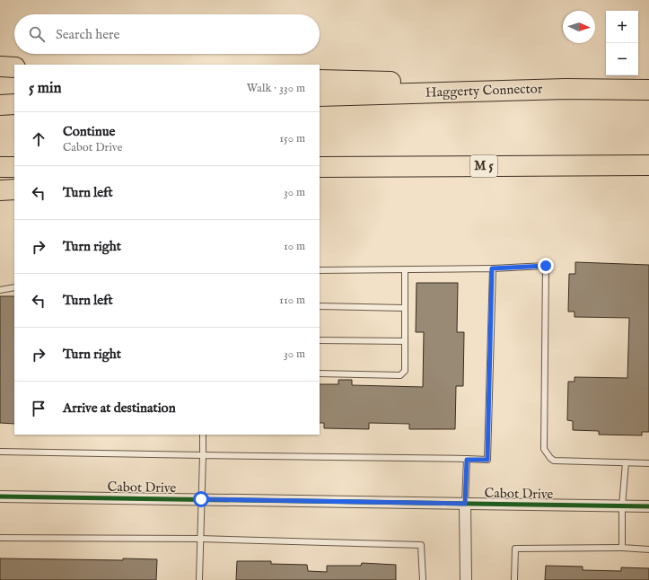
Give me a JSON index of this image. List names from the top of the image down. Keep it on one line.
{"streets":{"highway":["Haggerty Connector","M 5"],"street":["Cabot Drive"]},"north":"right","page":{"map_buttons":["+","−"],"search":"Search here","heading":["5 min","Walk · 330 m"],"list":[["Continue","Cabot Drive","150 m"],["Turn left","30 m"],["Turn right","10 m"],["Turn left","110 m"],["Turn right","30 m"],"Arrive at destination"]}}
